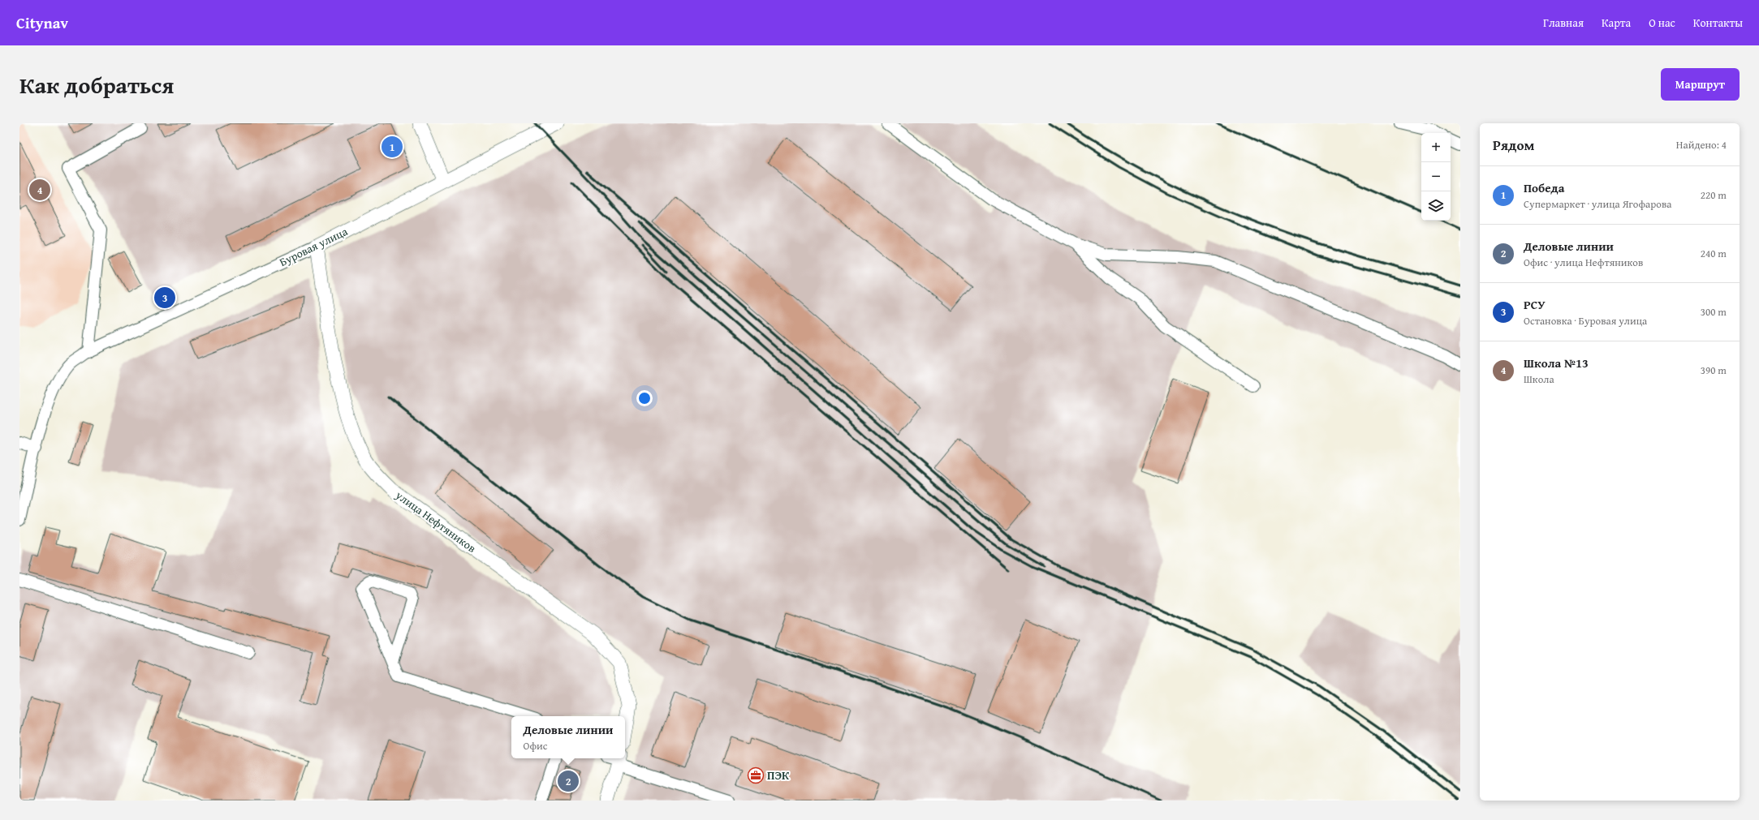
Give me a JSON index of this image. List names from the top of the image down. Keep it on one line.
{"streets":{"main road":["Буровая улица","улица Нефтяников"]},"crossings":[["Буровая улица","улица Нефтяников"]],"places":{"office":["ПЭК"]},"page":{"header":"Citynav","nav":["Главная","Карта","О нас","Контакты"],"title":"Как добраться","buttons":"Маршрут","heading":["Рядом","Найдено: 4"],"map_buttons":["+","−"],"pins":["1","4","3","2"],"list":[{"mark":"1","name":"Победа","note":"Супермаркет · улица Ягофарова","value":"220 m"},{"mark":"2","name":"Деловые линии","note":"Офис · улица Нефтяников","value":"240 m"},{"mark":"3","name":"РСУ","note":"Остановка · Буровая улица","value":"300 m"},{"mark":"4","name":"Школа №13","note":"Школа","value":"390 m"}],"popup":["Деловые линии","Офис"]}}
